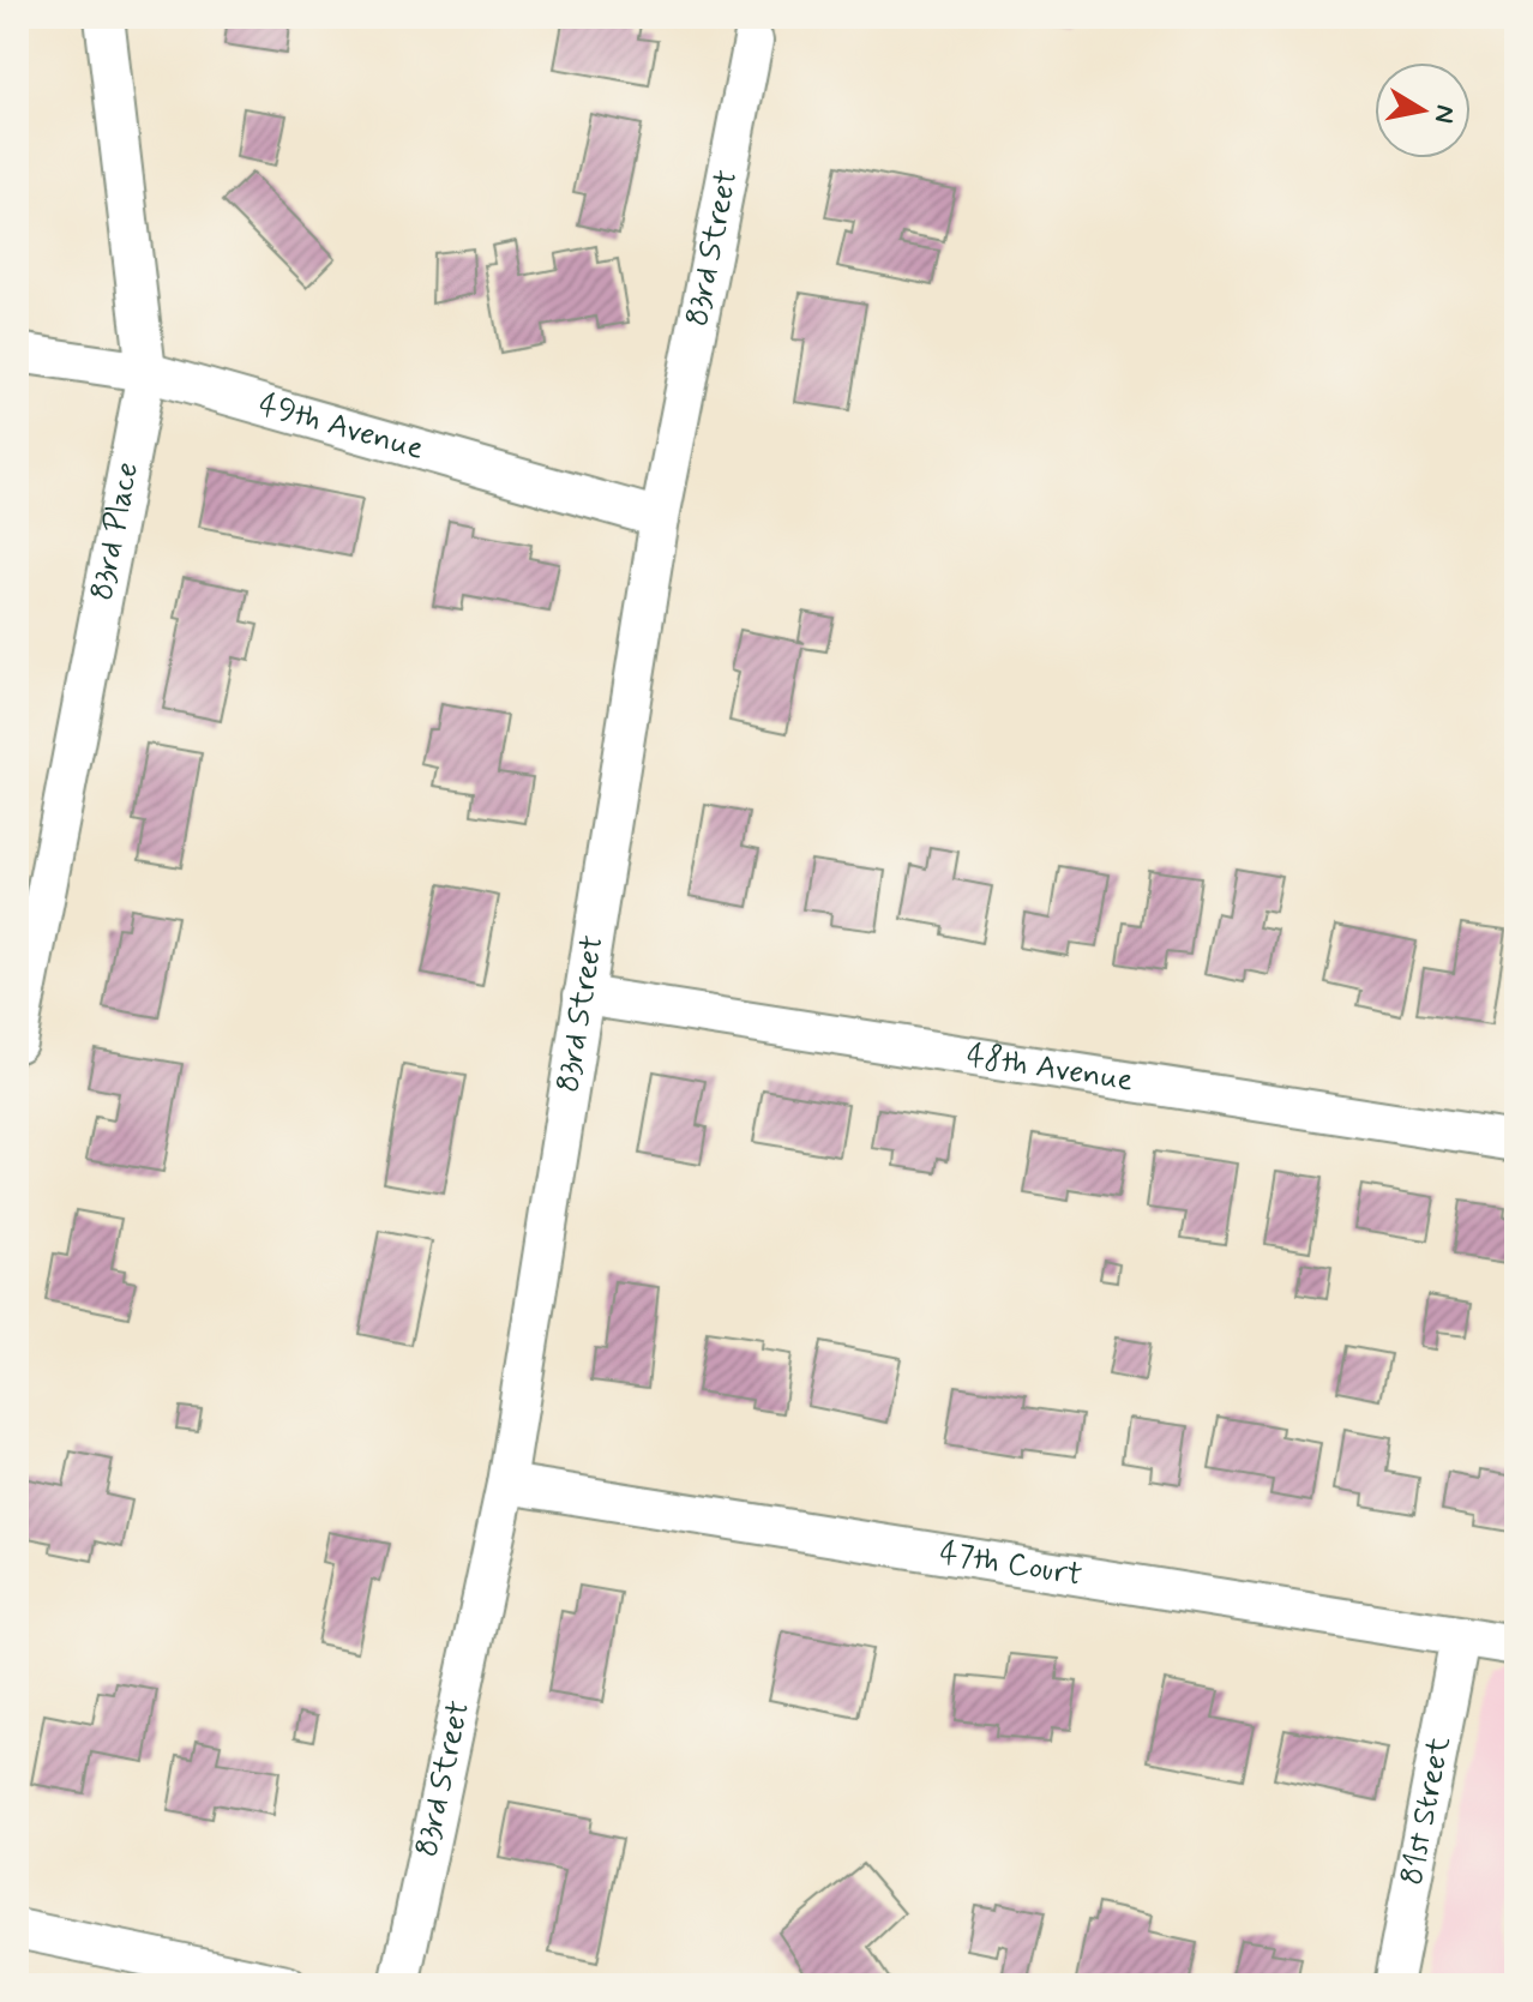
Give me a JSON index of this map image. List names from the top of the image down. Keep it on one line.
{"streets":{"street":["83rd Street","49th Avenue","83rd Place","48th Avenue","47th Court","81st Street"]},"crossings":[["83rd Street","49th Avenue"],["83rd Street","48th Avenue"],["83rd Street","47th Court"],["49th Avenue","83rd Place"],["47th Court","81st Street"]],"north":"right"}
